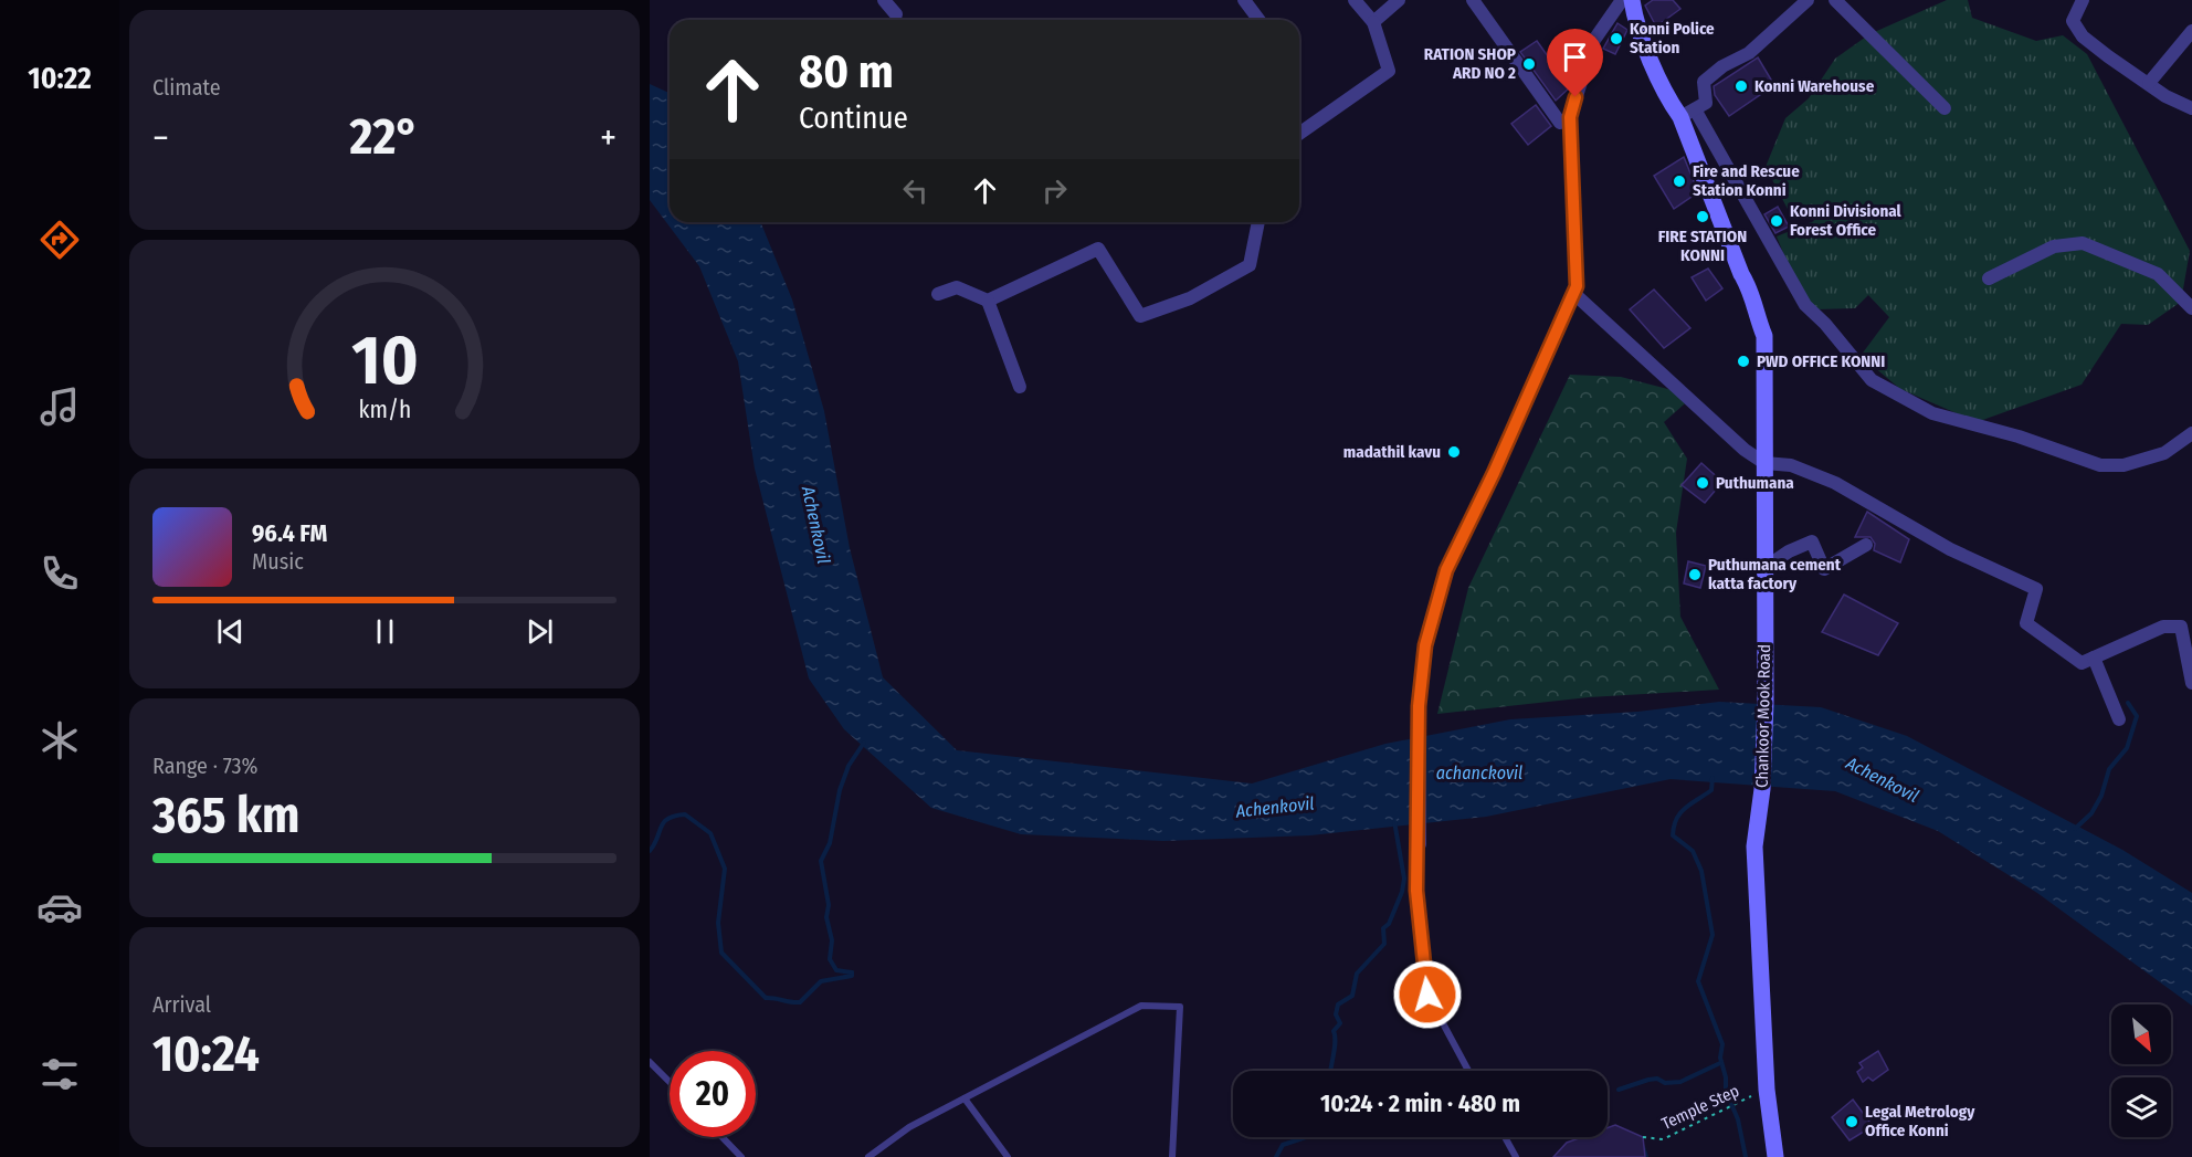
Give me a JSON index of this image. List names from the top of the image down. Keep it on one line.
{"streets":{"main road":["Chankoor Mook Road"],"path":["Temple Step"]},"crossings":[["Chankoor Mook Road","Temple Step"]],"water":["Achenkovil","achanckovil"],"places":["Konni Police Station","RATION SHOP ARD NO 2","Konni Warehouse","Fire and Rescue Station Konni","FIRE STATION KONNI","Konni Divisional Forest Office","PWD OFFICE KONNI","madathil kavu","Puthumana","Puthumana cement katta factory","Legal Metrology Office Konni"],"north":"bottom right","page":{"tabs":"10:22","tile":["Climate",["Range · 73%","365 km"],["Arrival","10:24"]],"turn":["80 m","Continue"],"heat":["−","22°","+"],"song":["96.4 FM","Music"],"limit":"20","trip":"10:24 · 2 min · 480 m","gauge":["10","km/h"]}}
